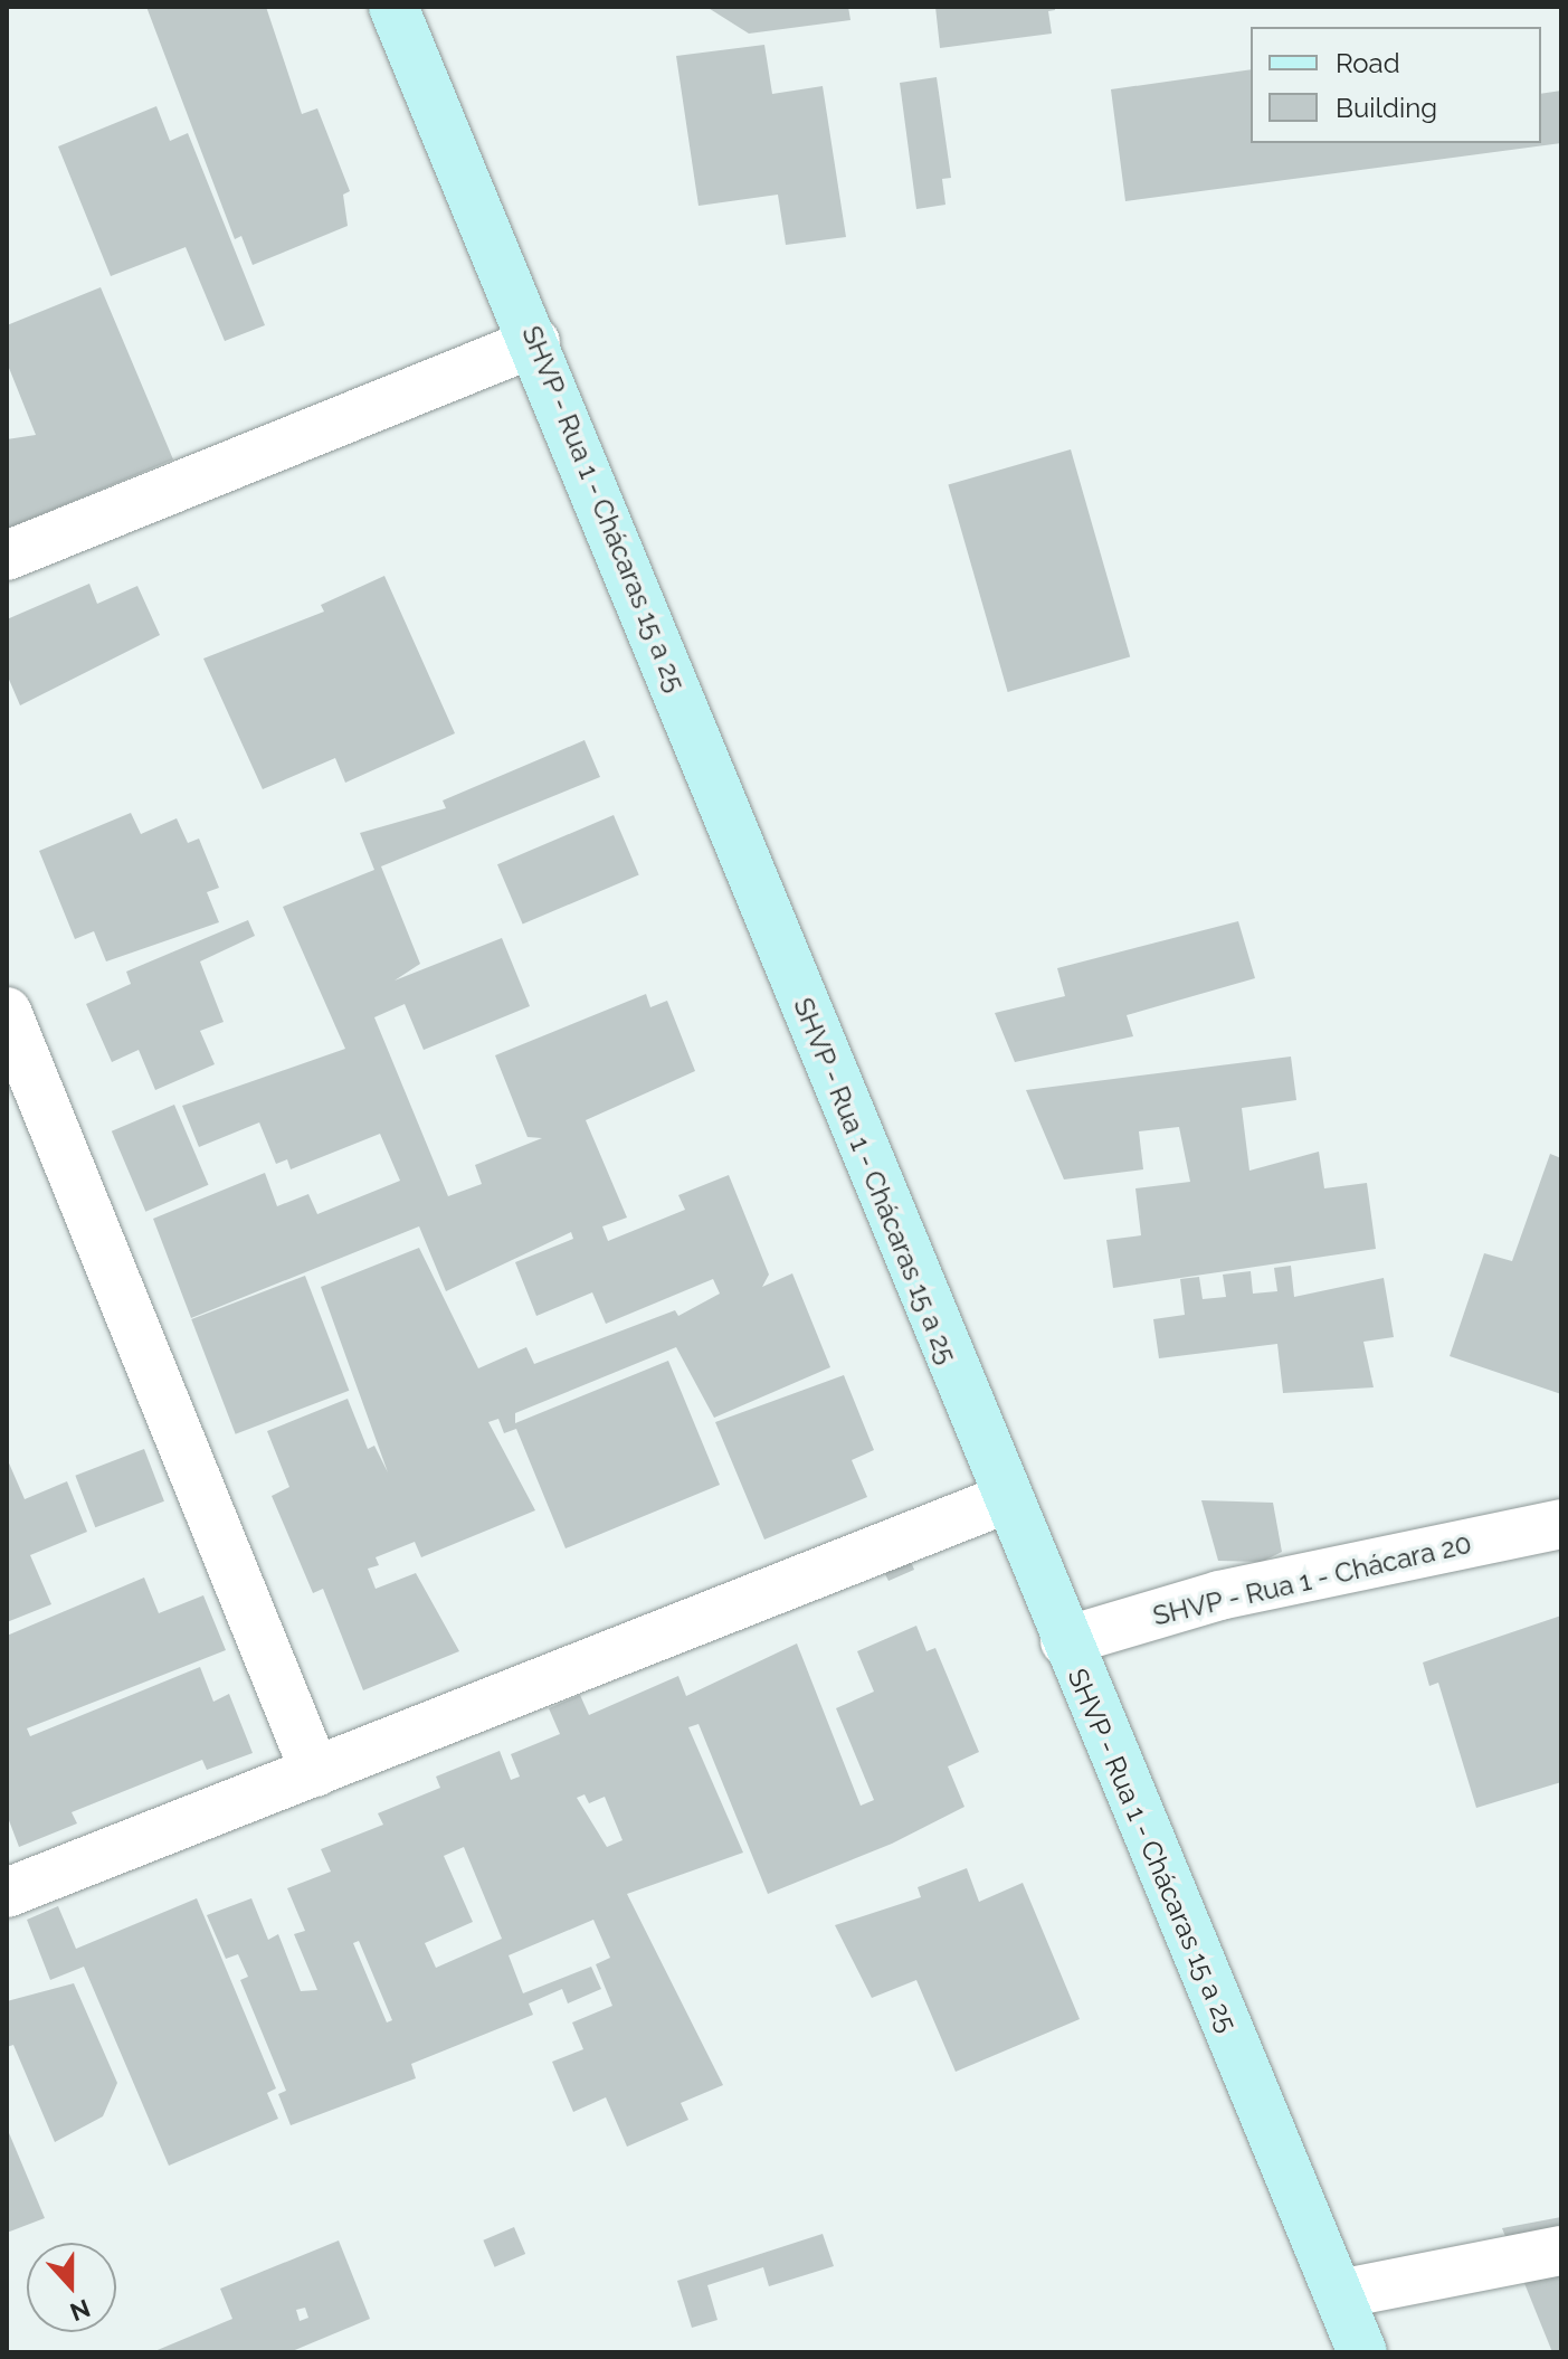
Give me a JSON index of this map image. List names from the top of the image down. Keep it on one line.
{"streets":{"street":["SHVP - Rua 1 - Chácaras 15 a 25","SHVP - Rua 1 - Chácara 20"]},"crossings":[["SHVP - Rua 1 - Chácaras 15 a 25","SHVP - Rua 1 - Chácara 20"]],"legend":["Road","Building"],"north":"bottom"}
